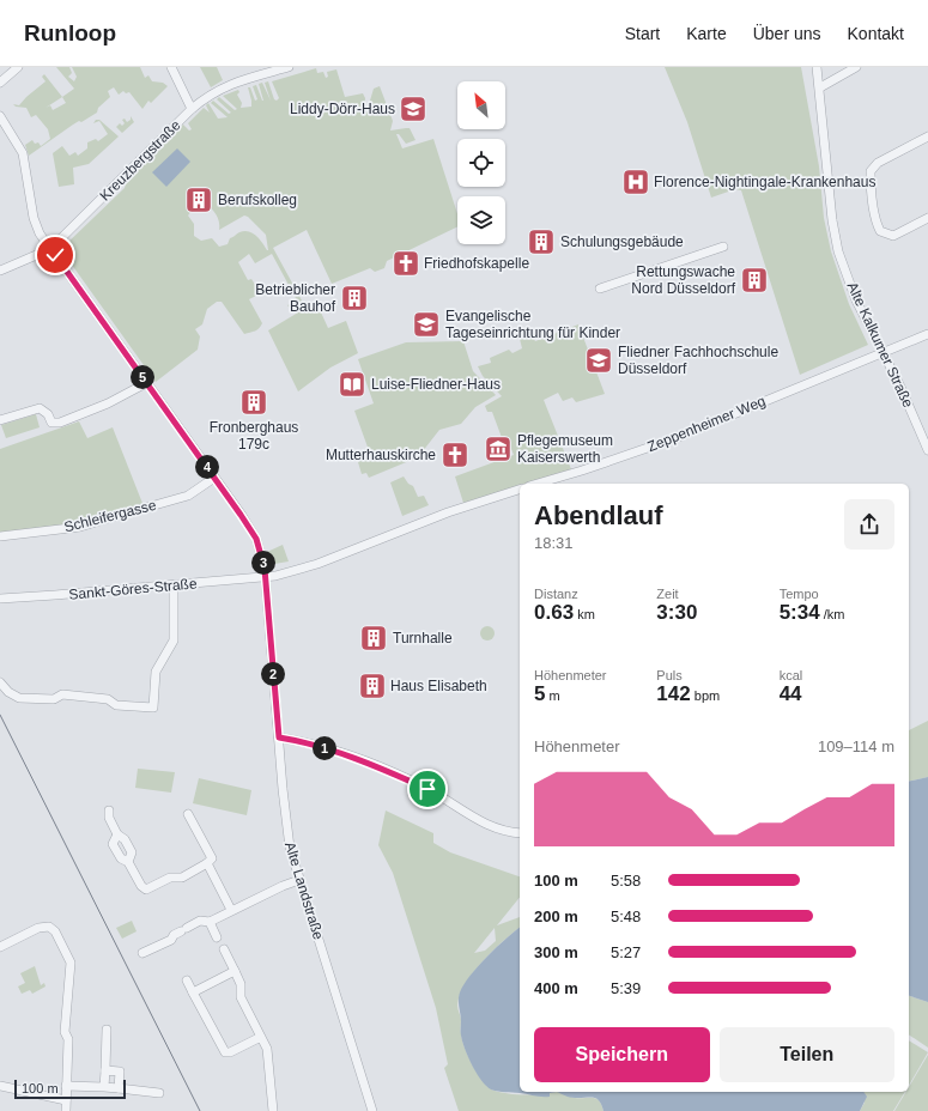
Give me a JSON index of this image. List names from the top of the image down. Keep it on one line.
{"streets":{"street":["Kreuzbergstraße","Alte Kalkumer Straße","Zeppenheimer Weg","Schleifergasse","Sankt-Göres-Straße","Alte Landstraße"]},"crossings":[["Kreuzbergstraße","Alte Landstraße"],["Alte Kalkumer Straße","Zeppenheimer Weg"],["Schleifergasse","Alte Landstraße"],["Sankt-Göres-Straße","Alte Landstraße"]],"places":{"school or university":["Liddy-Dörr-Haus","Evangelische Tageseinrichtung für Kinder","Fliedner Fachhochschule Düsseldorf"],"hospital":["Florence-Nightingale-Krankenhaus"],"building":["Berufskolleg","Schulungsgebäude","Rettungswache Nord Düsseldorf","Betrieblicher Bauhof","Fronberghaus 179c","Turnhalle","Haus Elisabeth"],"church":["Friedhofskapelle","Mutterhauskirche"],"library":["Luise-Fliedner-Haus"],"museum":["Pflegemuseum Kaiserswerth"]},"scale_bar":"100 m","north":"top left","page":{"header":"Runloop","nav":["Start","Karte","Über uns","Kontakt"],"pins":["5","4","3","2","1"],"heading":["Abendlauf","18:31"],"stats":[["Distanz","0.63 km"],["Zeit","3:30"],["Tempo","5:34 /km"],["Höhenmeter","5 m"],["Puls","142 bpm"],["kcal","44"]],"chart":["Höhenmeter","109–114 m"],"list":[{"name":"100 m","note":"5:58"},{"name":"200 m","note":"5:48"},{"name":"300 m","note":"5:27"},{"name":"400 m","note":"5:39"}],"buttons":["Speichern","Teilen"],"scale":"100 m"}}
